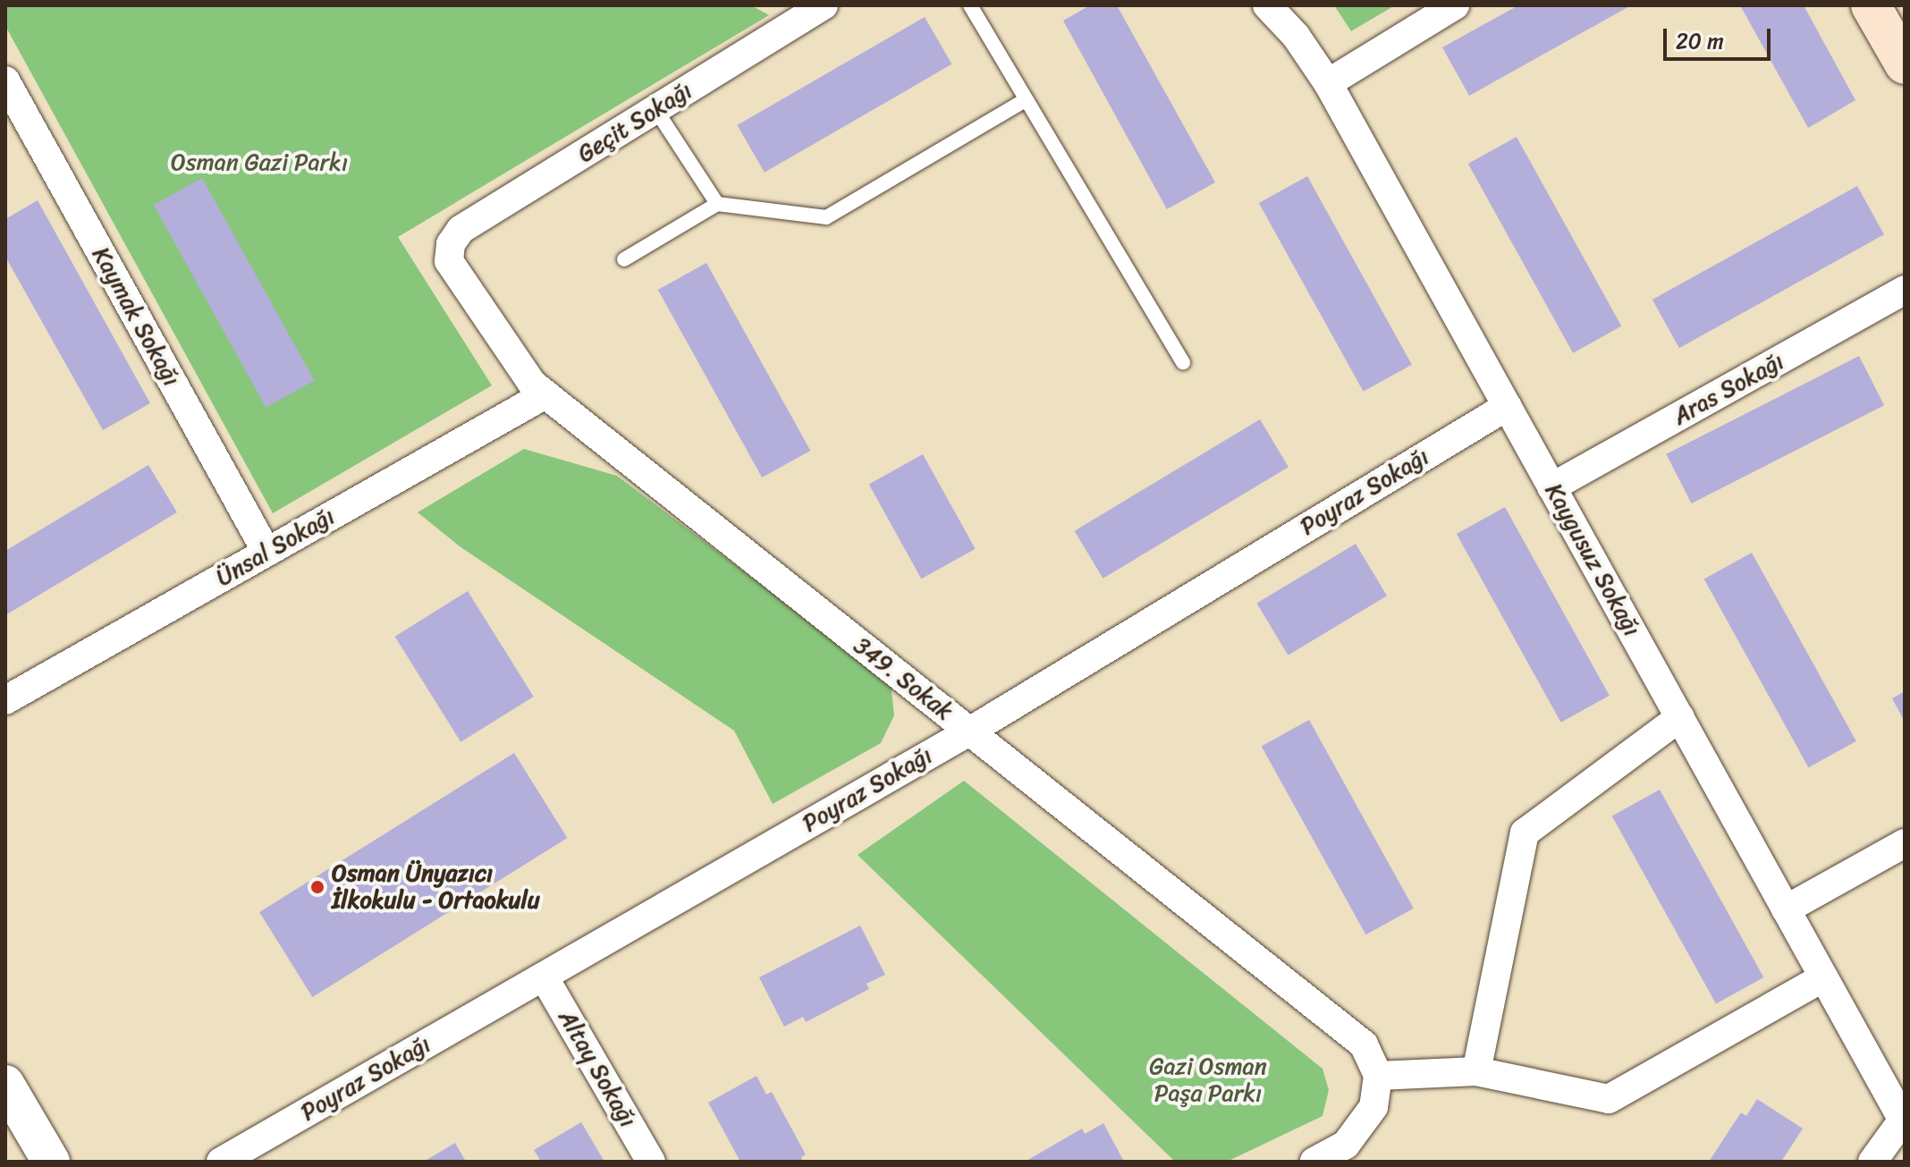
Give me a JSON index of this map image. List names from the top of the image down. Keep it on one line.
{"streets":{"street":["Geçit Sokağı","Kaymak Sokağı","Aras Sokağı","Poyraz Sokağı","Ünsal Sokağı","Kaygusuz Sokağı","349. Sokak","Altay Sokağı"]},"crossings":[["Geçit Sokağı","349. Sokak"],["Kaymak Sokağı","Ünsal Sokağı"],["Aras Sokağı","Kaygusuz Sokağı"],["Poyraz Sokağı","Kaygusuz Sokağı"],["Poyraz Sokağı","349. Sokak"],["Poyraz Sokağı","Altay Sokağı"],["Ünsal Sokağı","349. Sokak"]],"parks":["Osman Gazi Parkı","Gazi Osman Paşa Parkı"],"places":["Osman Ünyazıcı İlkokulu - Ortaokulu"],"scale_bar":"20 m"}
